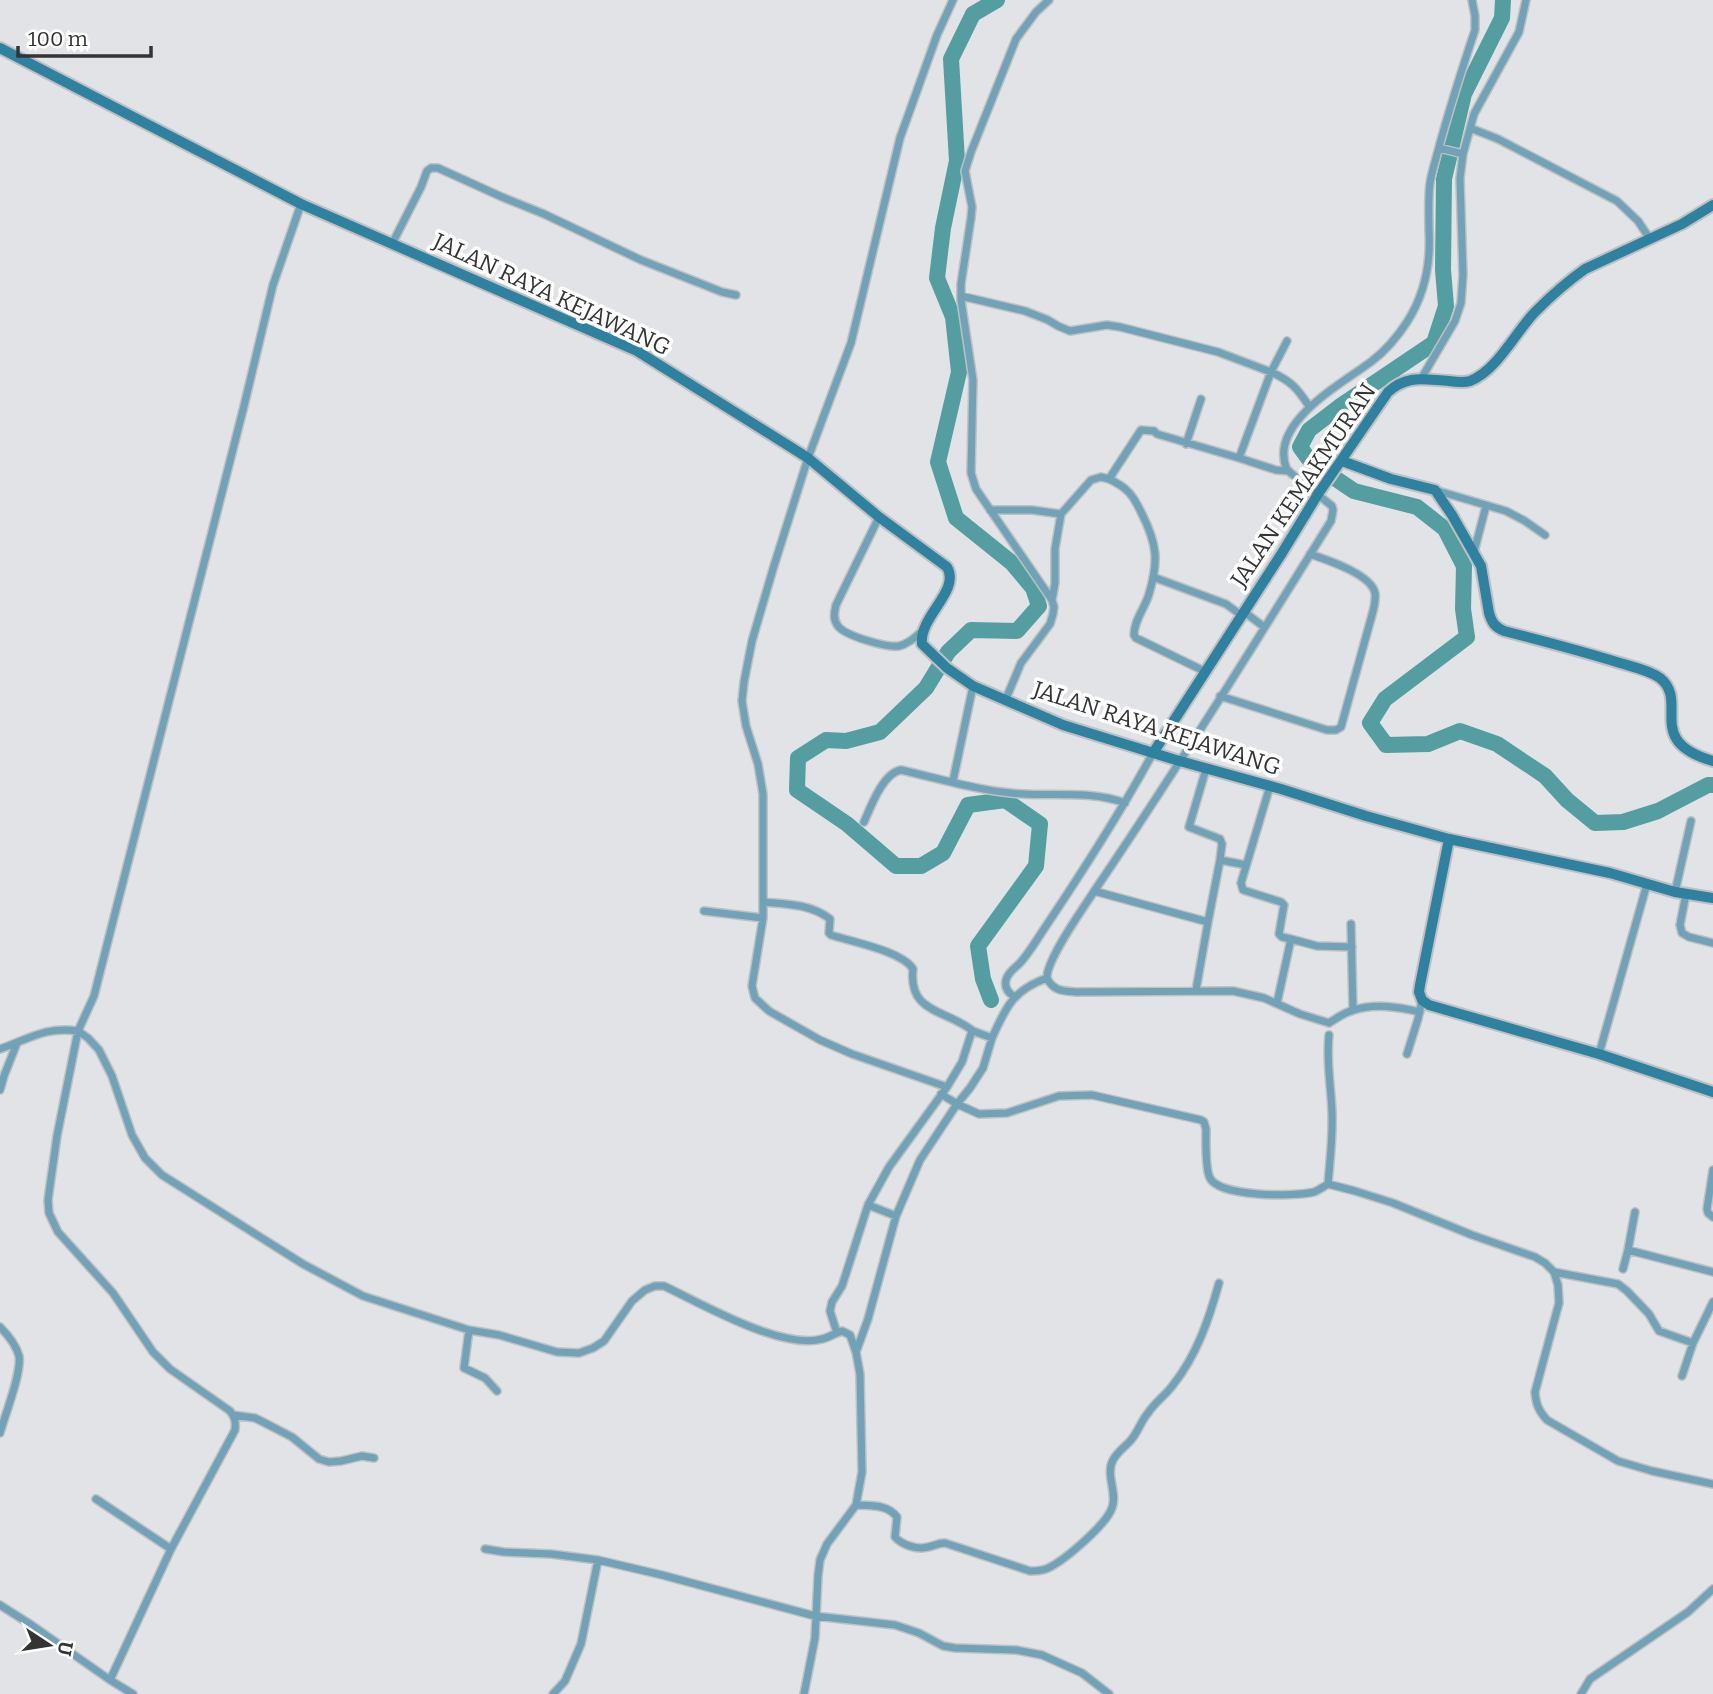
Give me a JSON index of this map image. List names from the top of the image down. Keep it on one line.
{"streets":{"street":["JALAN RAYA KEJAWANG","JALAN KEMAKMURAN"]},"crossings":[["JALAN RAYA KEJAWANG","JALAN KEMAKMURAN"]],"scale_bar":"100 m","north":"right"}
